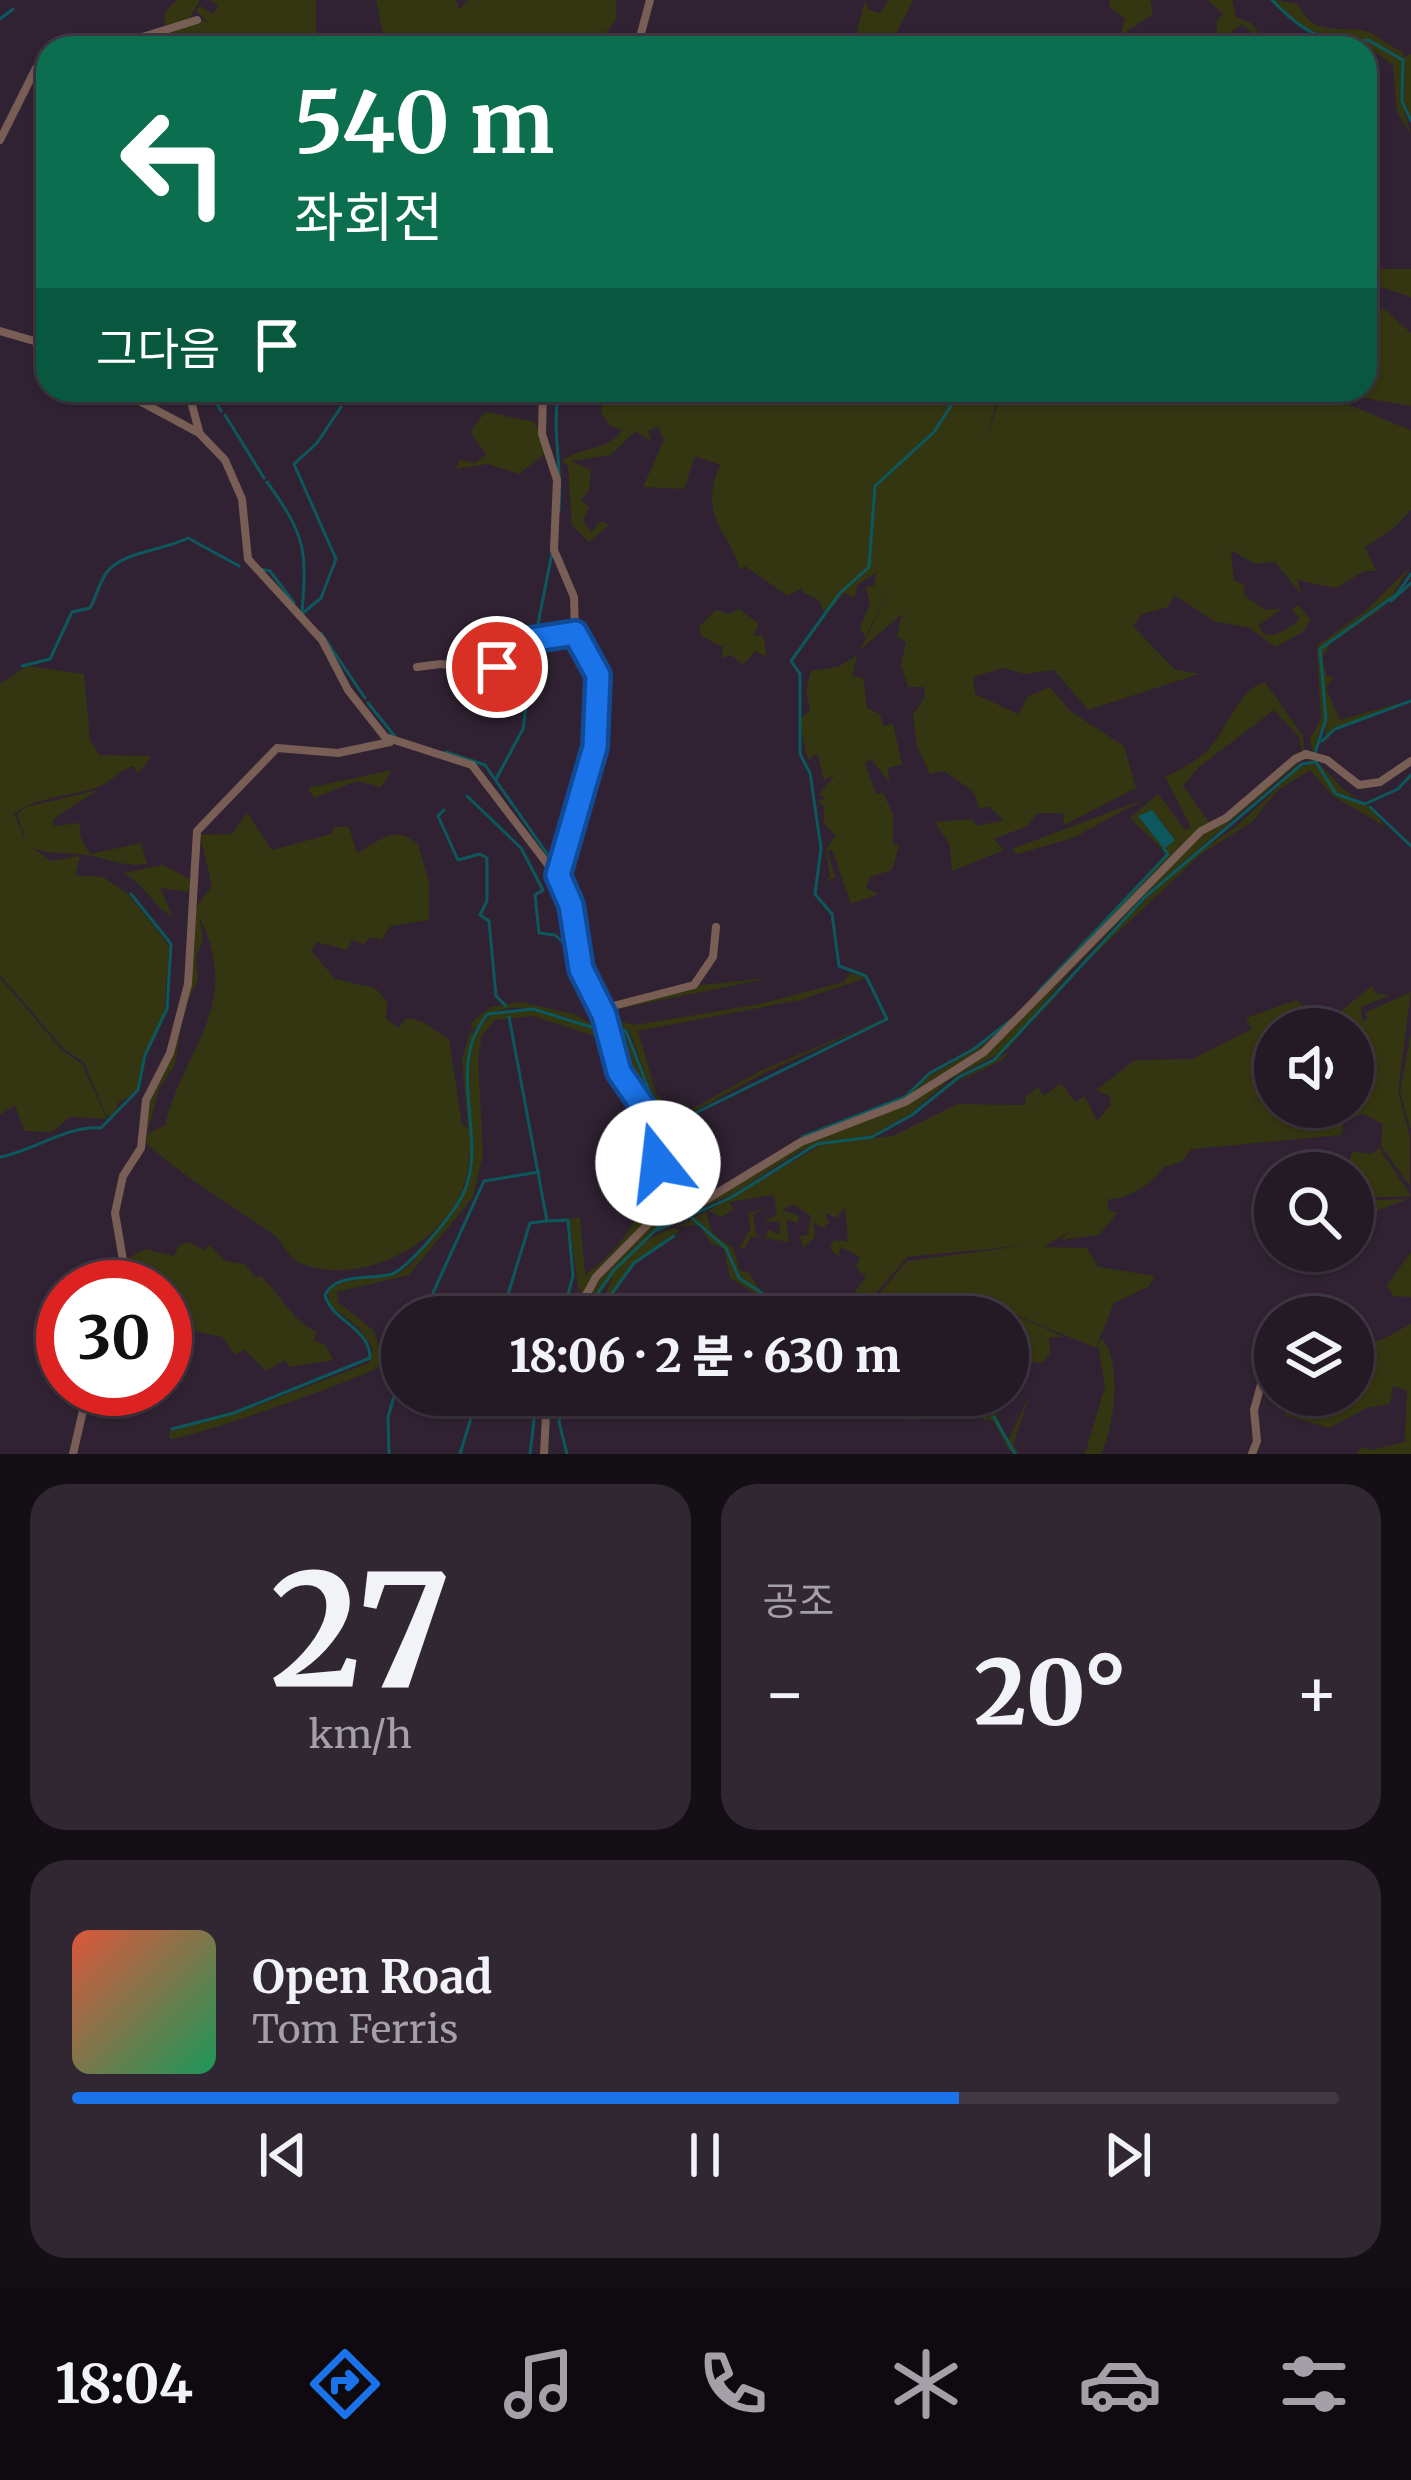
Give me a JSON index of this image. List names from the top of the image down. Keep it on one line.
{"page":{"turn":["540 m","좌회전"],"then":"그다음","limit":"30","trip":"18:06 · 2 분 · 630 m","tile":[["27","km/h"],"공조"],"heat":["−","20°","+"],"song":["Open Road","Tom Ferris"],"tabs":"18:04"}}
